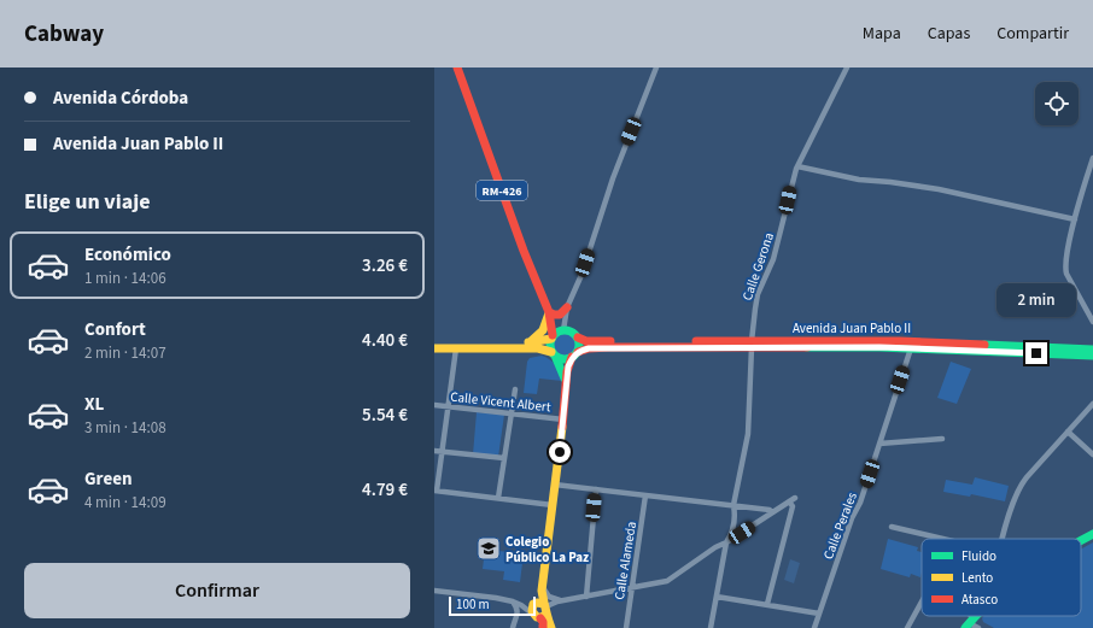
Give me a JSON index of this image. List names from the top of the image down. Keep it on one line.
{"streets":{"main road":["RM-426","Avenida Juan Pablo II"],"street":["Calle Gerona","Calle Vicent Albert","Calle Perales","Calle Alameda"]},"crossings":[["Calle Gerona","Avenida Juan Pablo II"],["Avenida Juan Pablo II","Calle Perales"]],"places":{"school or university":["Colegio Público La Paz"]},"legend":["Fluido","Lento","Atasco"],"scale_bar":"100 m","page":{"header":"Cabway","nav":["Mapa","Capas","Compartir"],"banner":["Avenida Córdoba","Avenida Juan Pablo II"],"heading":"Elige un viaje","list":[{"name":"Económico","note":"1 min · 14:06","value":"3.26 €"},{"name":"Confort","note":"2 min · 14:07","value":"4.40 €"},{"name":"XL","note":"3 min · 14:08","value":"5.54 €"},{"name":"Green","note":"4 min · 14:09","value":"4.79 €"}],"bubble":"2 min","buttons":"Confirmar","scale":"100 m"}}
